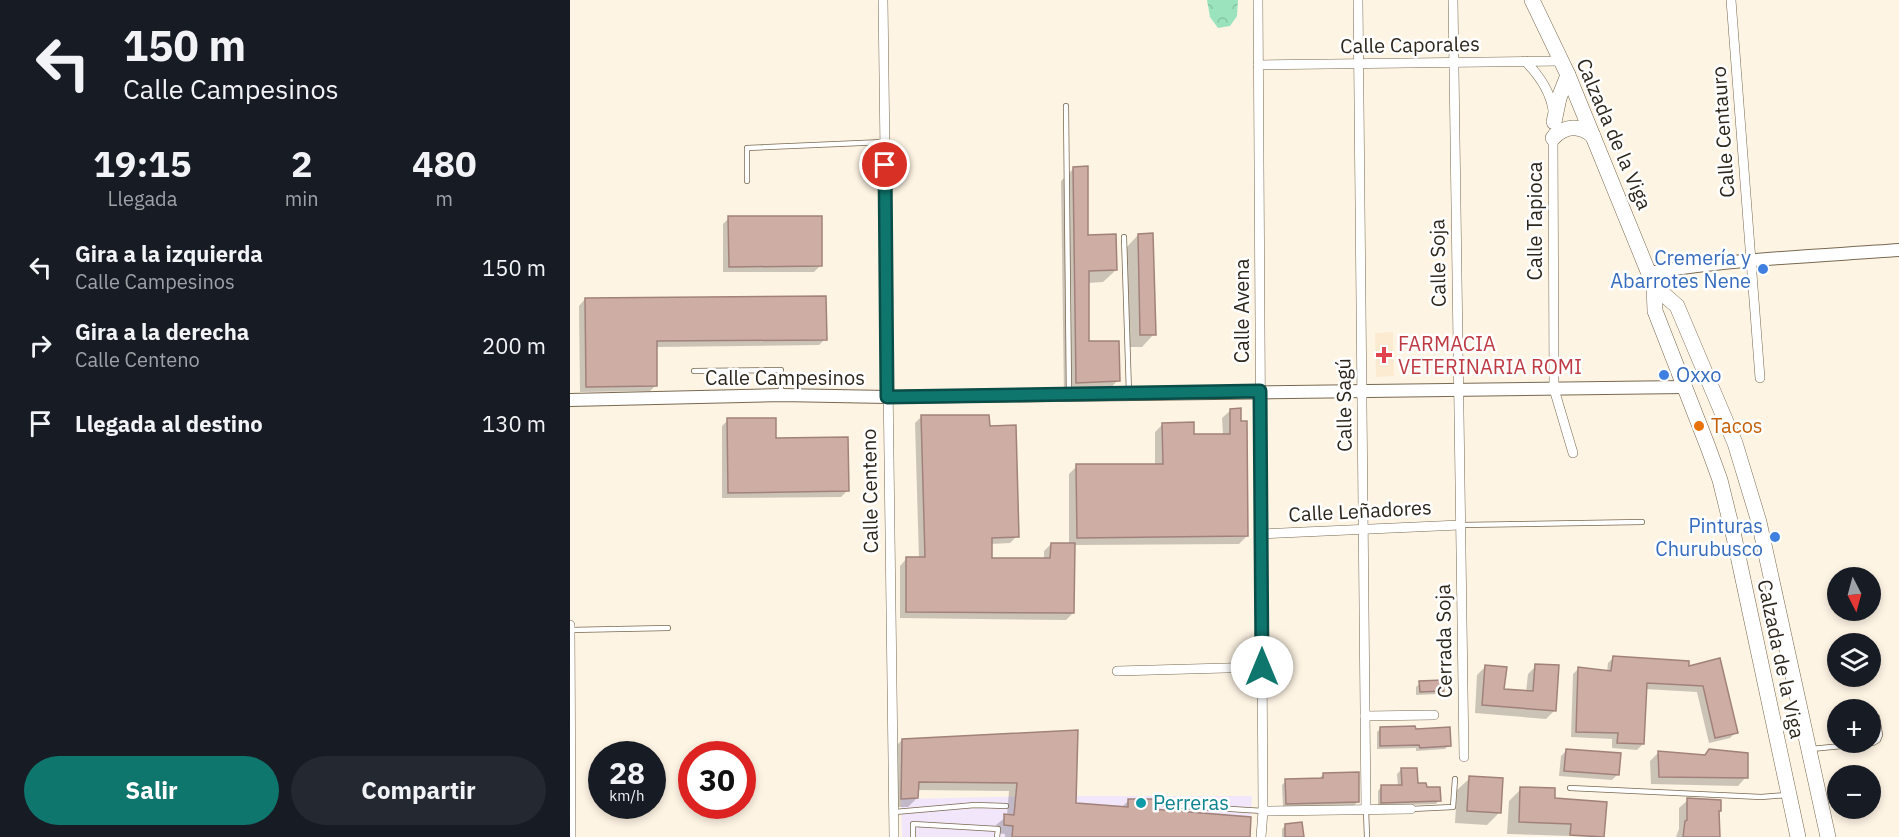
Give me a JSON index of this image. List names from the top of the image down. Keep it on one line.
{"streets":{"main road":["Calzada de la Viga"],"street":["Calle Caporales","Calle Centauro","Calle Tapioca","Calle Soja","Calle Avena","Calle Campesinos","Calle Sagú","Calle Centeno","Calle Leñadores","Cerrada Soja"]},"crossings":[["Calle Caporales","Calzada de la Viga"],["Calle Caporales","Calle Tapioca"],["Calle Caporales","Calle Soja"],["Calle Caporales","Calle Avena"],["Calle Caporales","Calle Sagú"],["Calzada de la Viga","Calle Campesinos"],["Calle Tapioca","Calle Campesinos"],["Calle Soja","Calle Campesinos"],["Calle Soja","Calle Leñadores"],["Calle Soja","Cerrada Soja"],["Calle Avena","Calle Campesinos"],["Calle Avena","Calle Leñadores"],["Calle Campesinos","Calle Sagú"],["Calle Campesinos","Calle Centeno"],["Calle Sagú","Calle Leñadores"],["Calle Leñadores","Cerrada Soja"]],"places":{"other":["Cremería y Abarrotes Nene","Oxxo","Tacos","Pinturas Churubusco","Perreras"],"health":["FARMACIA VETERINARIA ROMI"]},"north":"bottom","page":{"turn":["150 m","Calle Campesinos"],"eta":["19:15","Llegada","2","min","480","m"],"list":[{"name":"Gira a la izquierda","note":"Calle Campesinos","value":"150 m"},{"name":"Gira a la derecha","note":"Calle Centeno","value":"200 m"},{"name":"Llegada al destino","value":"130 m"}],"map_buttons":["+","−"],"speed":"28 km/h","limit":"30","buttons":["Salir","Compartir"]}}
